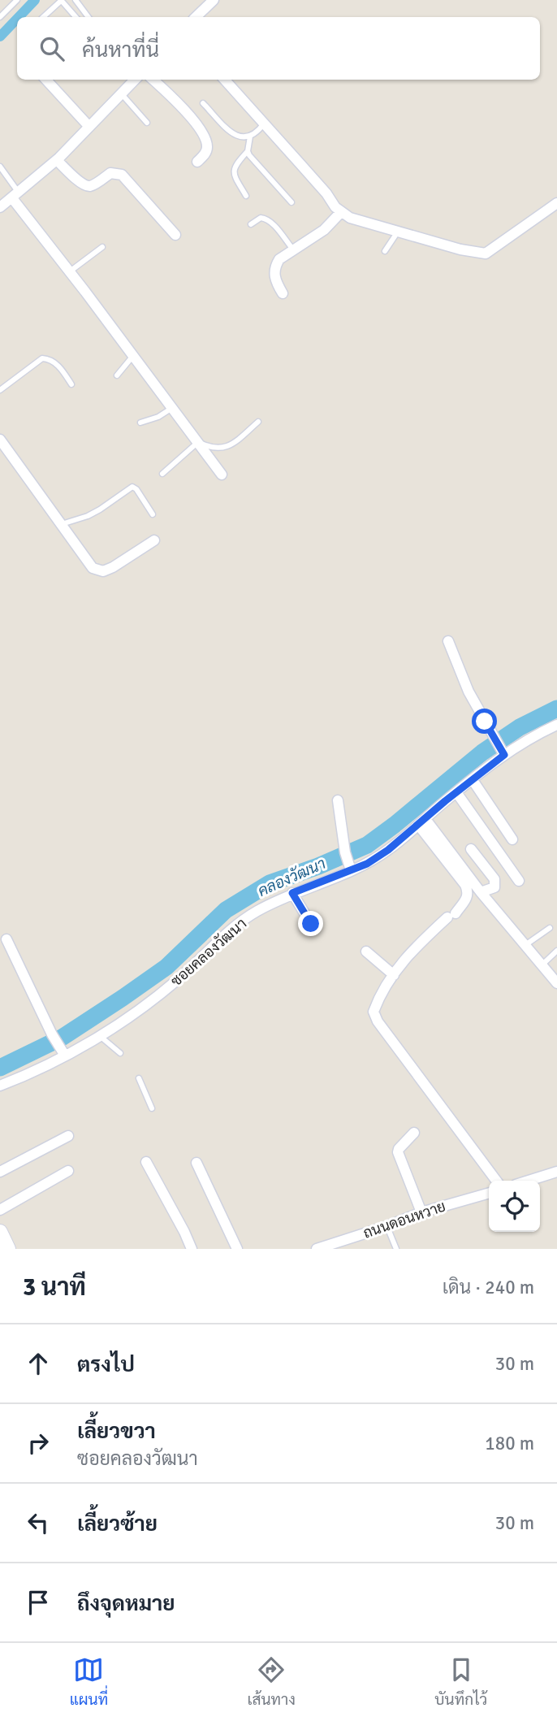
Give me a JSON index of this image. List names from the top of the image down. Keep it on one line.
{"streets":{"street":["ซอยคลองวัฒนา","ถนนดอนหวาย"]},"water":["คลองวัฒนา"],"page":{"search":"ค้นหาที่นี่","heading":["3 นาที","เดิน · 240 m"],"list":[["ตรงไป","30 m"],["เลี้ยวขวา","ซอยคลองวัฒนา","180 m"],["เลี้ยวซ้าย","30 m"],"ถึงจุดหมาย"],"nav":["แผนที่","เส้นทาง","บันทึกไว้"]}}
